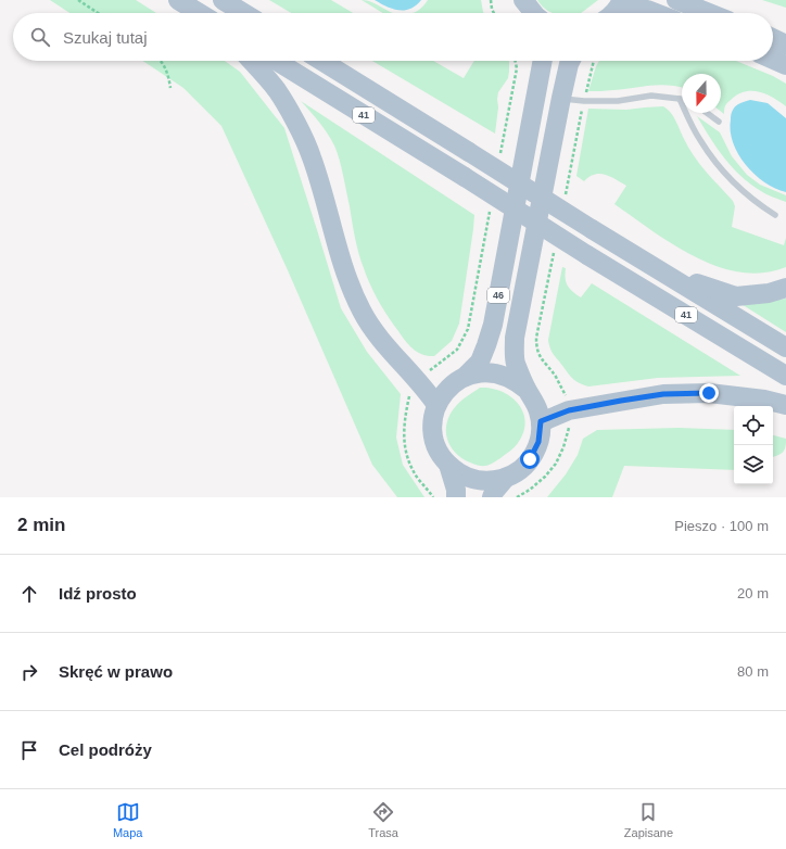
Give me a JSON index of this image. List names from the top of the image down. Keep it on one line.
{"streets":{"main road":["41","46"]},"north":"bottom","page":{"search":"Szukaj tutaj","heading":["2 min","Pieszo · 100 m"],"list":[["Idź prosto","20 m"],["Skręć w prawo","80 m"],"Cel podróży"],"nav":["Mapa","Trasa","Zapisane"]}}
